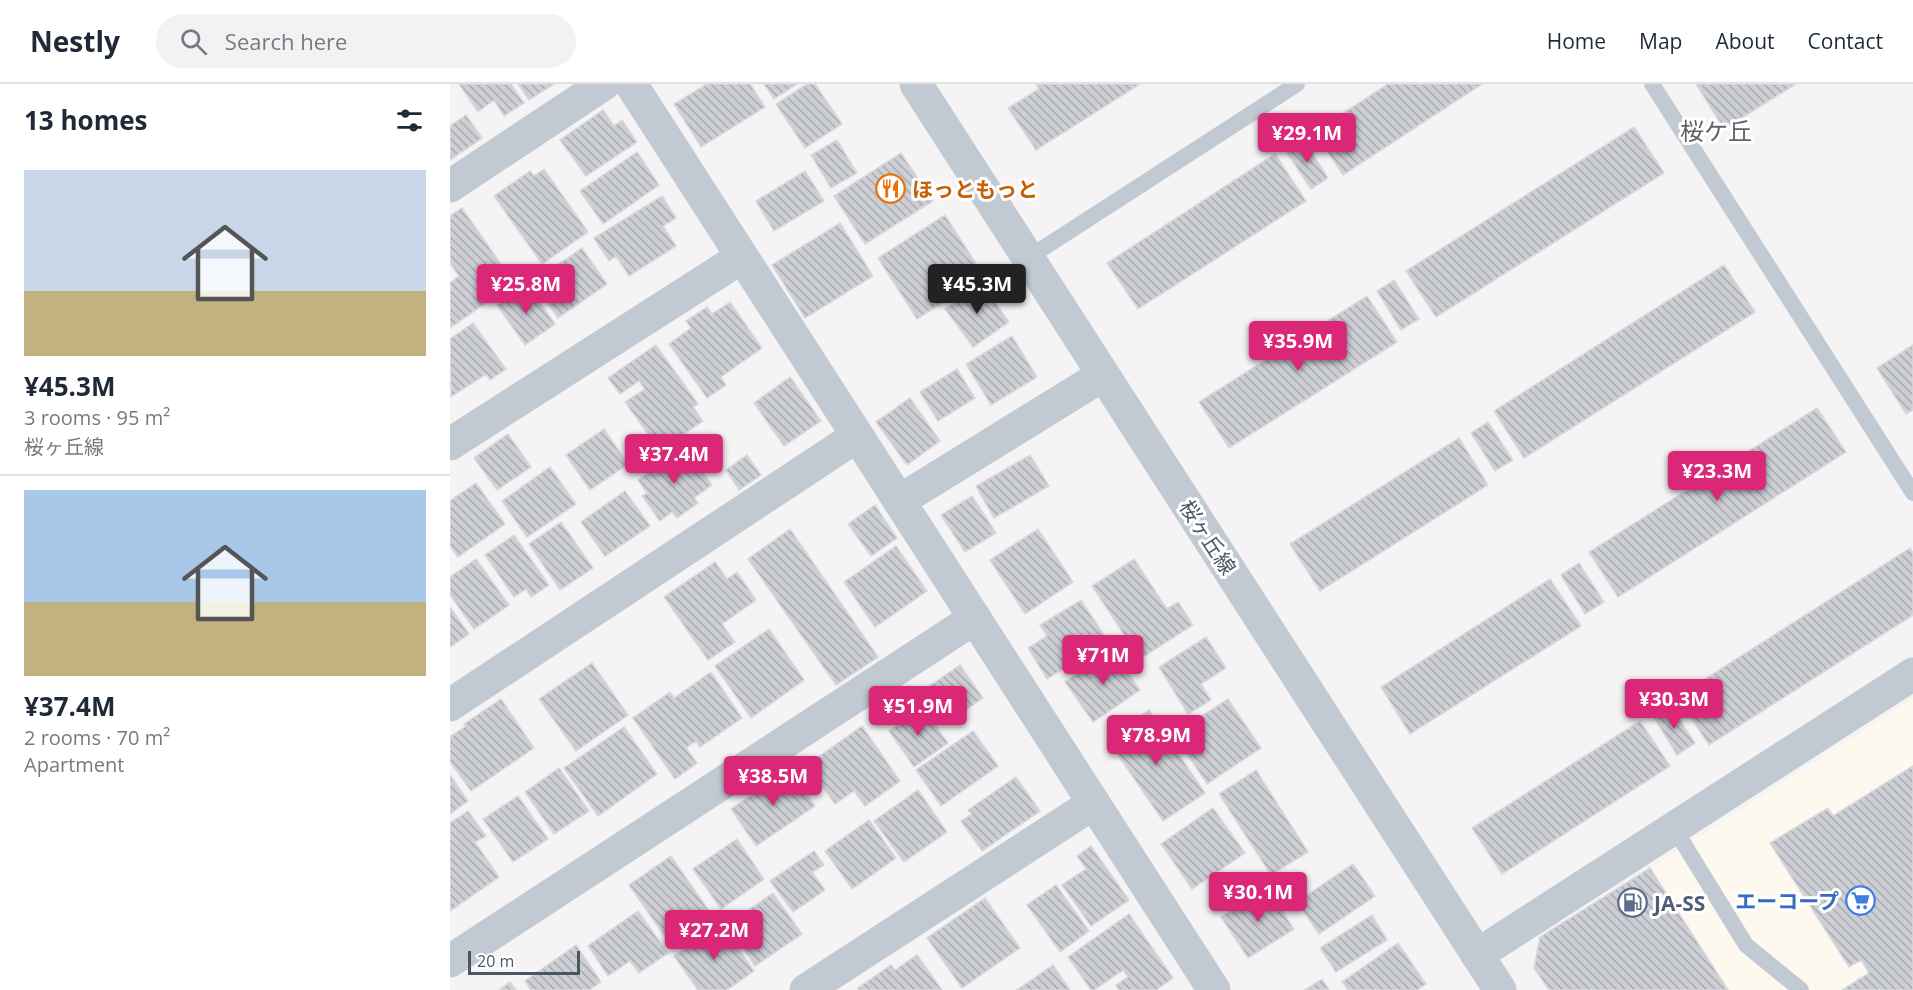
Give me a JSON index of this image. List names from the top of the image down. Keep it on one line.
{"streets":{"street":["桜ヶ丘線"]},"districts":["桜ケ丘"],"places":{"restaurant":["ほっともっと"],"supermarket":["エーコープ"],"fuel station":["JA-SS"]},"scale_bar":"20 m","page":{"header":"Nestly","search":"Search here","nav":["Home","Map","About","Contact"],"heading":"13 homes","price":["¥29.1M","¥25.8M","¥45.3M","¥35.9M","¥37.4M","¥23.3M","¥71M","¥30.3M","¥51.9M","¥78.9M","¥38.5M","¥30.1M","¥27.2M"],"list":[{"name":"¥45.3M","note":"3 rooms · 95 m² · 桜ヶ丘線"},{"name":"¥37.4M","note":"2 rooms · 70 m² · Apartment"}],"scale":"20 m"}}
